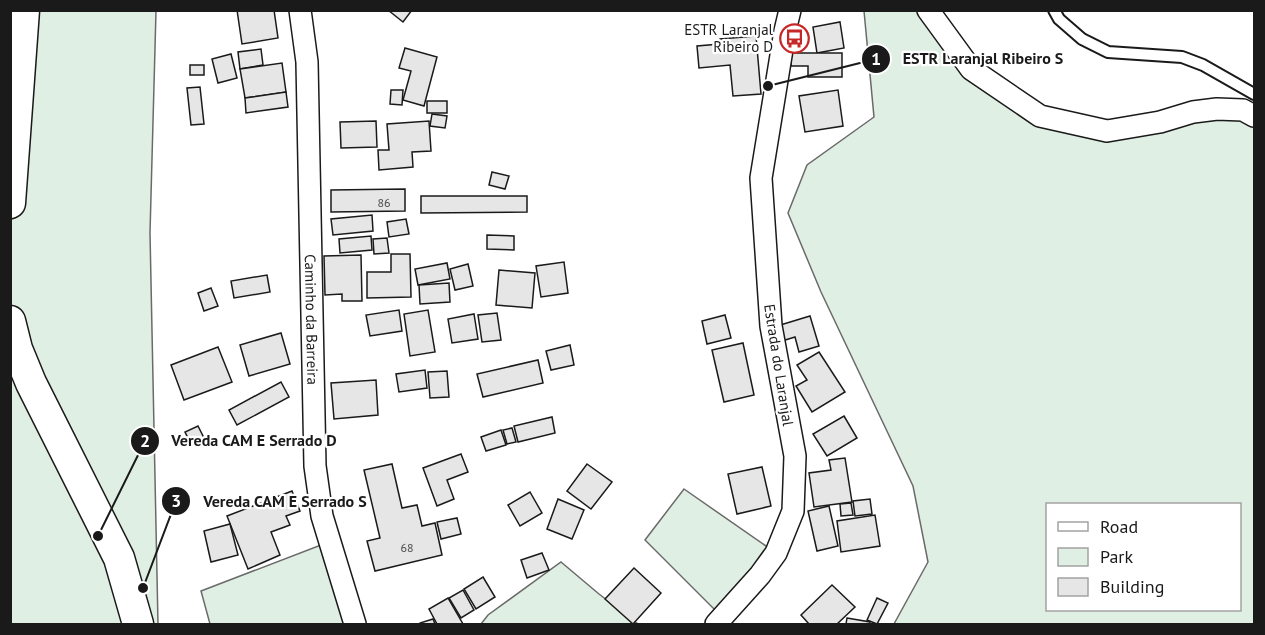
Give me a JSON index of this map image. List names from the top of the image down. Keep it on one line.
{"streets":{"street":["Caminho da Barreira","Estrada do Laranjal"]},"places":{"bus stop":["ESTR Laranjal Ribeiro D"],"other":["ESTR Laranjal Ribeiro S","Vereda CAM E Serrado D","Vereda CAM E Serrado S"]},"house_numbers":["86","68"],"legend":["Road","Park","Building"]}
